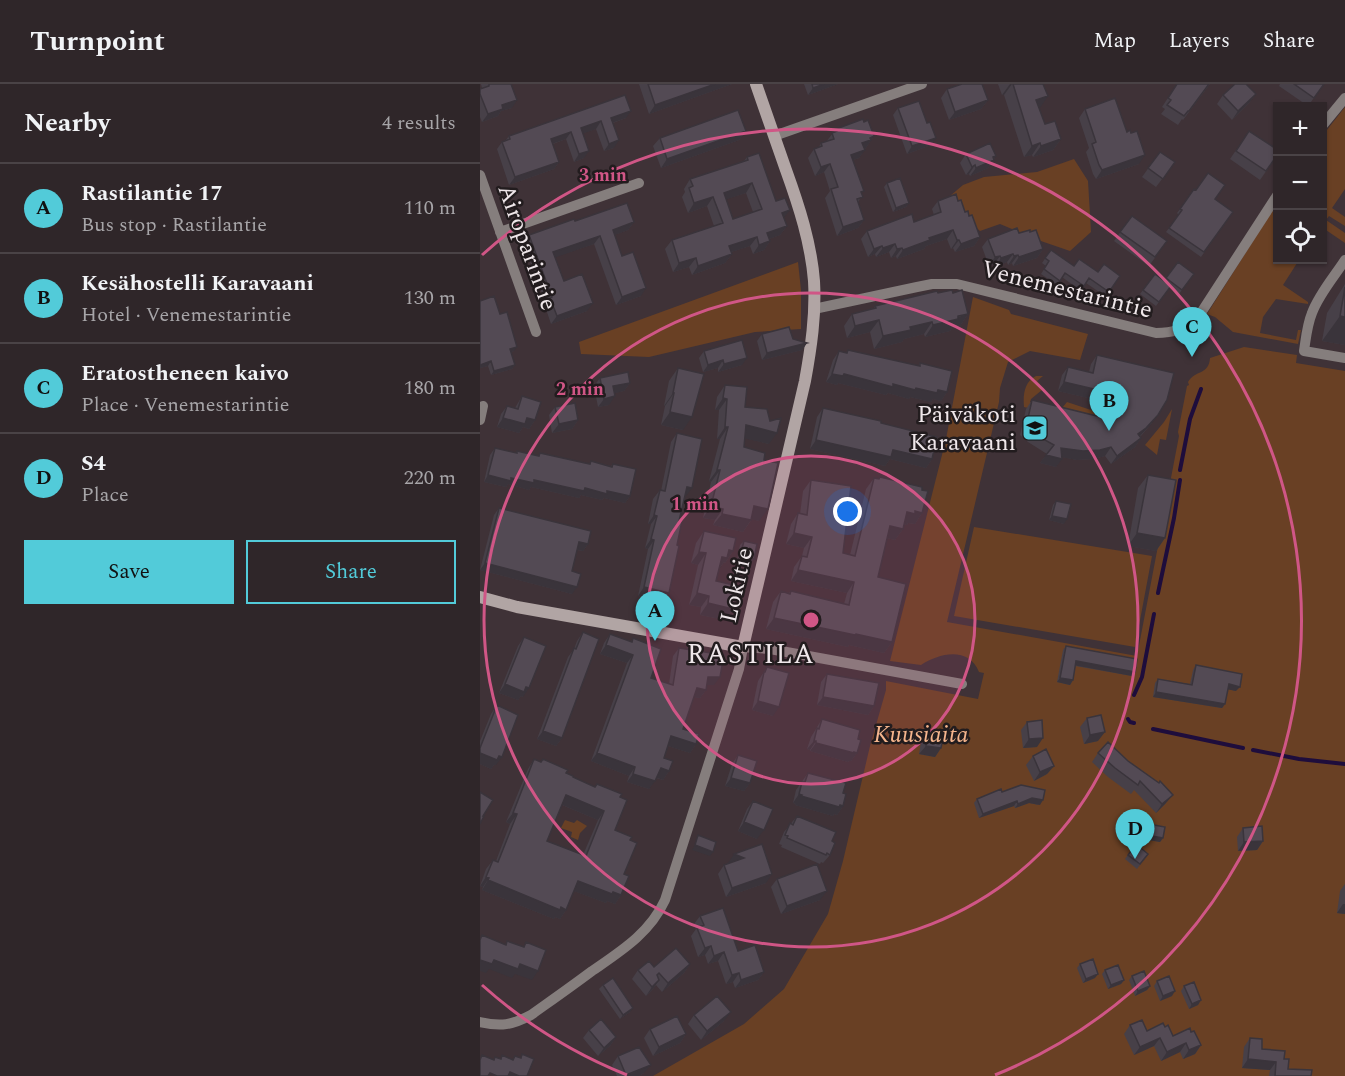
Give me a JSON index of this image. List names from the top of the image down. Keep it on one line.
{"streets":{"street":["Airoparintie","Venemestarintie","Lokitie"]},"crossings":[["Venemestarintie","Lokitie"]],"districts":["RASTILA"],"parks":["Kuusiaita"],"places":{"school or university":["Päiväkoti Karavaani"]},"page":{"header":"Turnpoint","nav":["Map","Layers","Share"],"heading":["Nearby","4 results"],"map_buttons":["+","−"],"list":[{"mark":"A","name":"Rastilantie 17","note":"Bus stop · Rastilantie","value":"110 m"},{"mark":"B","name":"Kesähostelli Karavaani","note":"Hotel · Venemestarintie","value":"130 m"},{"mark":"C","name":"Eratostheneen kaivo","note":"Place · Venemestarintie","value":"180 m"},{"mark":"D","name":"S4","note":"Place","value":"220 m"}],"pins":["C","B","A","D"],"buttons":["Save","Share"]},"rings":["3 min","2 min","1 min"]}
